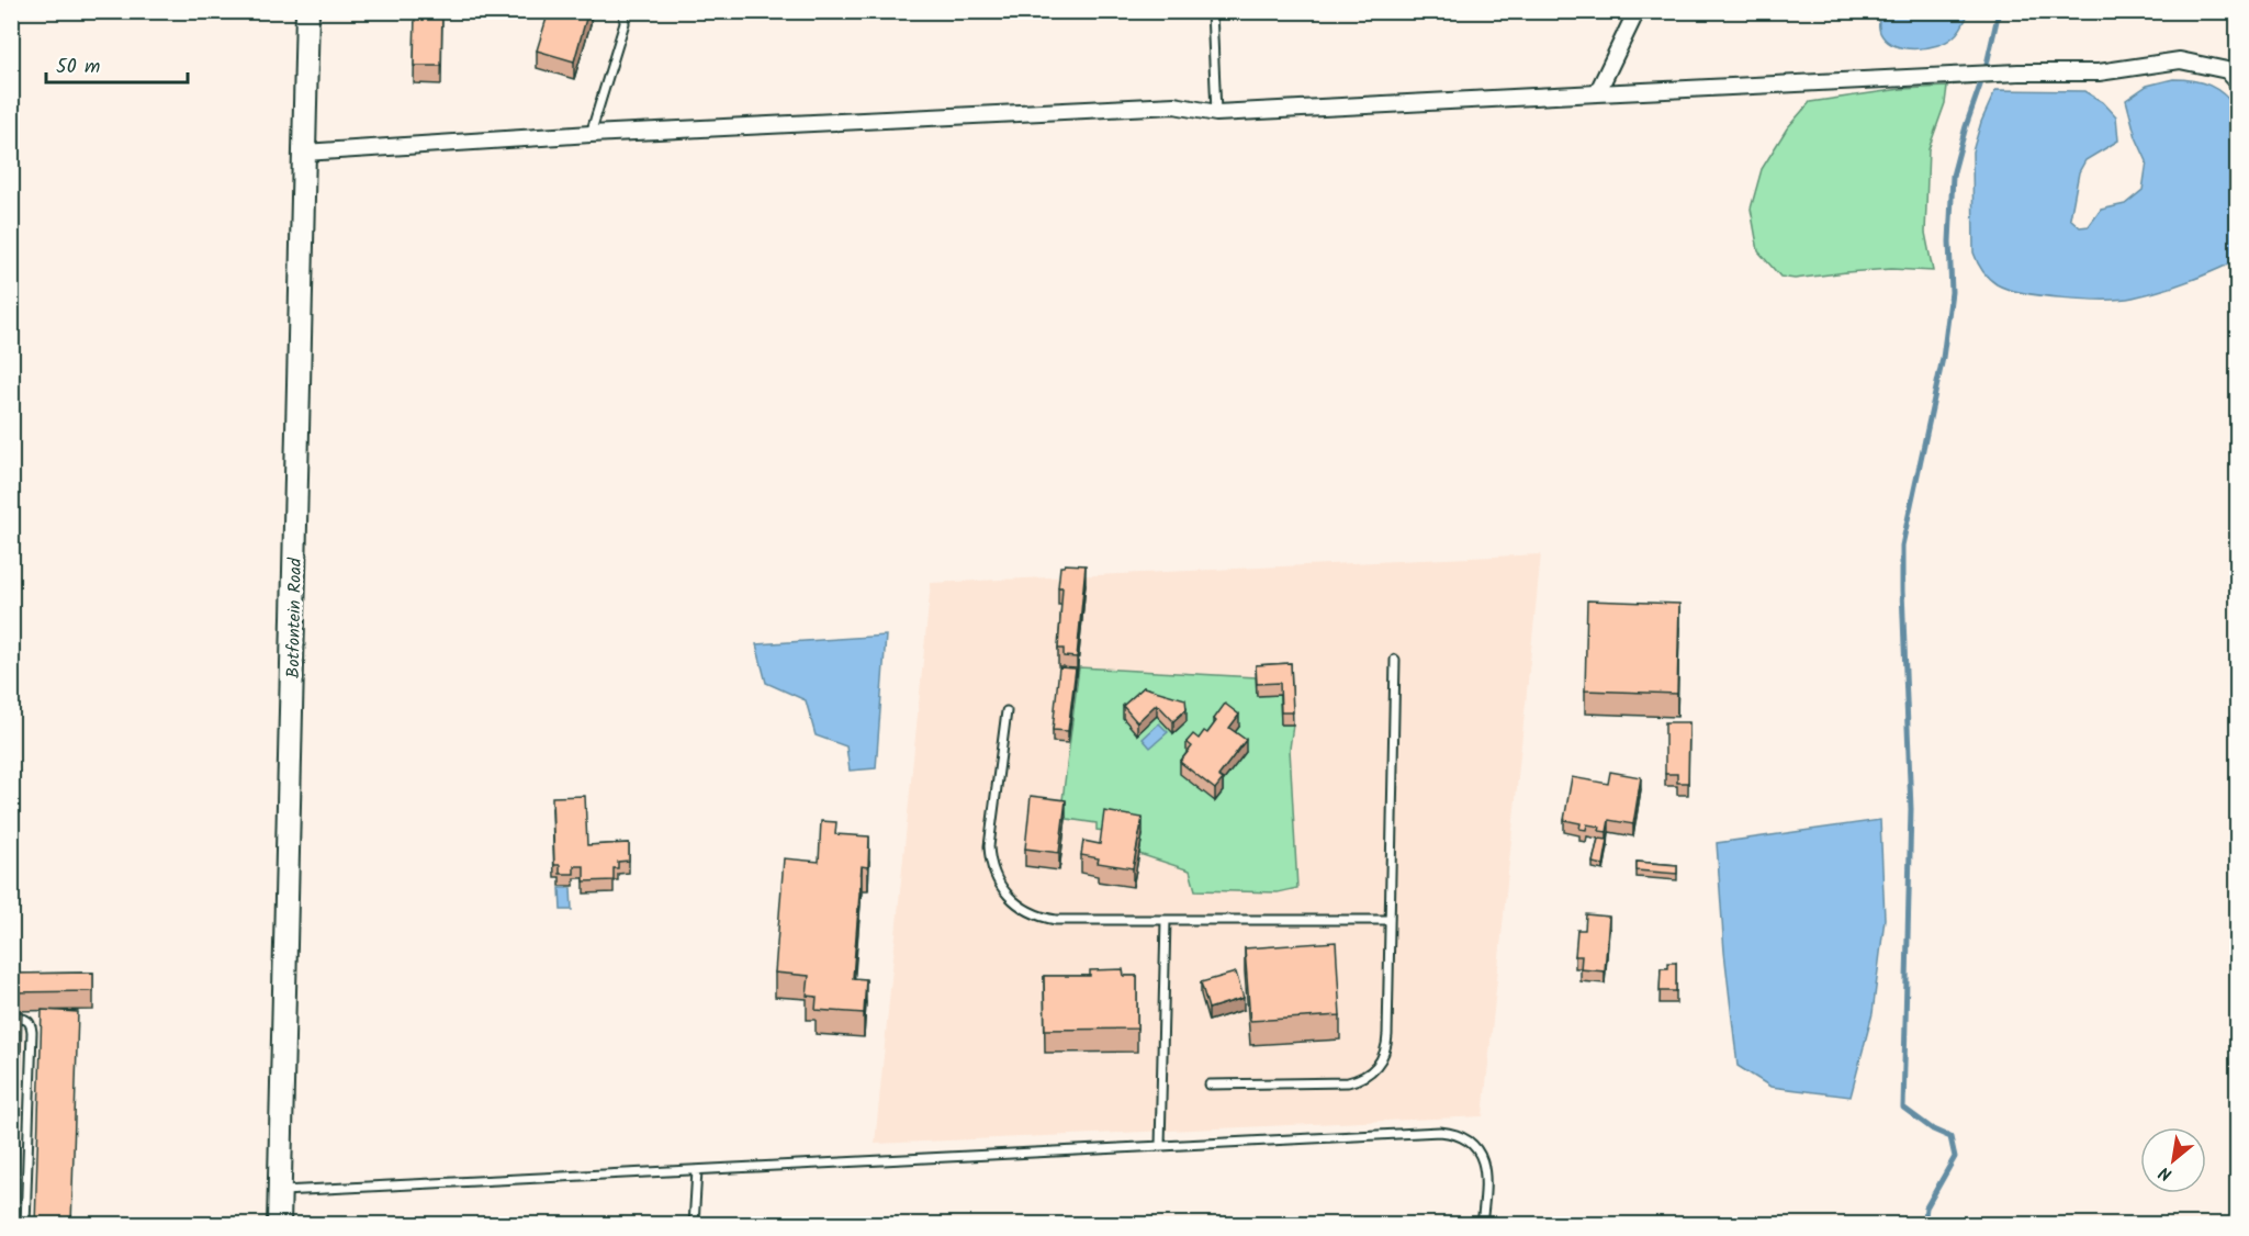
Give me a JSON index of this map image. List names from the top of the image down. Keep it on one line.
{"streets":{"main road":["Botfontein Road"]},"scale_bar":"50 m","north":"bottom left"}
